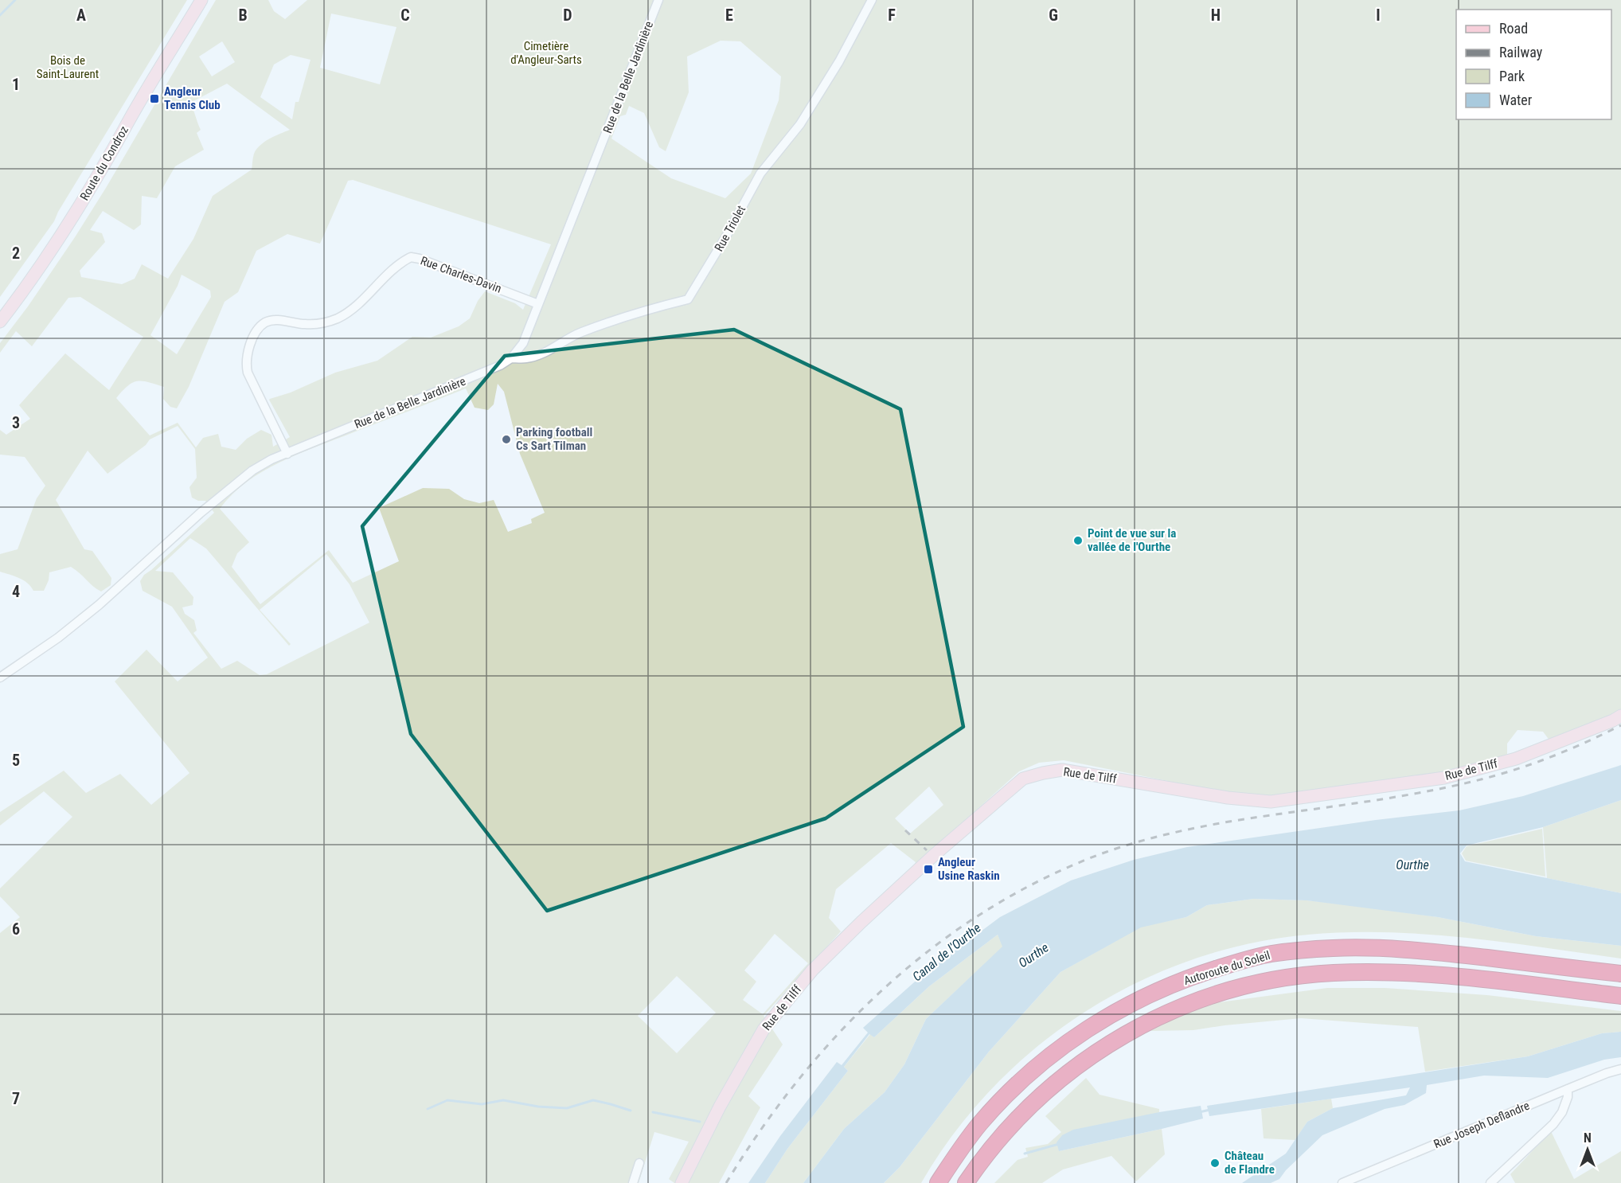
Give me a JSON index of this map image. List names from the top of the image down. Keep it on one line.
{"streets":{"highway":["Autoroute du Soleil"],"main road":["Route du Condroz","Rue de Tilff"],"street":["Rue de la Belle Jardinière","Rue Triolet","Rue Charles-Davin","Rue Joseph Deflandre"]},"crossings":[["Rue de la Belle Jardinière","Rue Triolet"],["Rue de la Belle Jardinière","Rue Charles-Davin"]],"water":["Ourthe","Canal de l'Ourthe"],"parks":["Cimetière d'Angleur-Sarts","Bois de Saint-Laurent"],"places":{"transit":["Angleur Tennis Club","Angleur Usine Raskin"],"other":["Parking football Cs Sart Tilman","Point de vue sur la vallée de l'Ourthe","Château de Flandre"]},"legend":["Road","Railway","Park","Water"],"north":"top","grid":{"columns":["A","B","C","D","E","F","G","H","I"],"rows":["1","2","3","4","5","6","7"]}}
